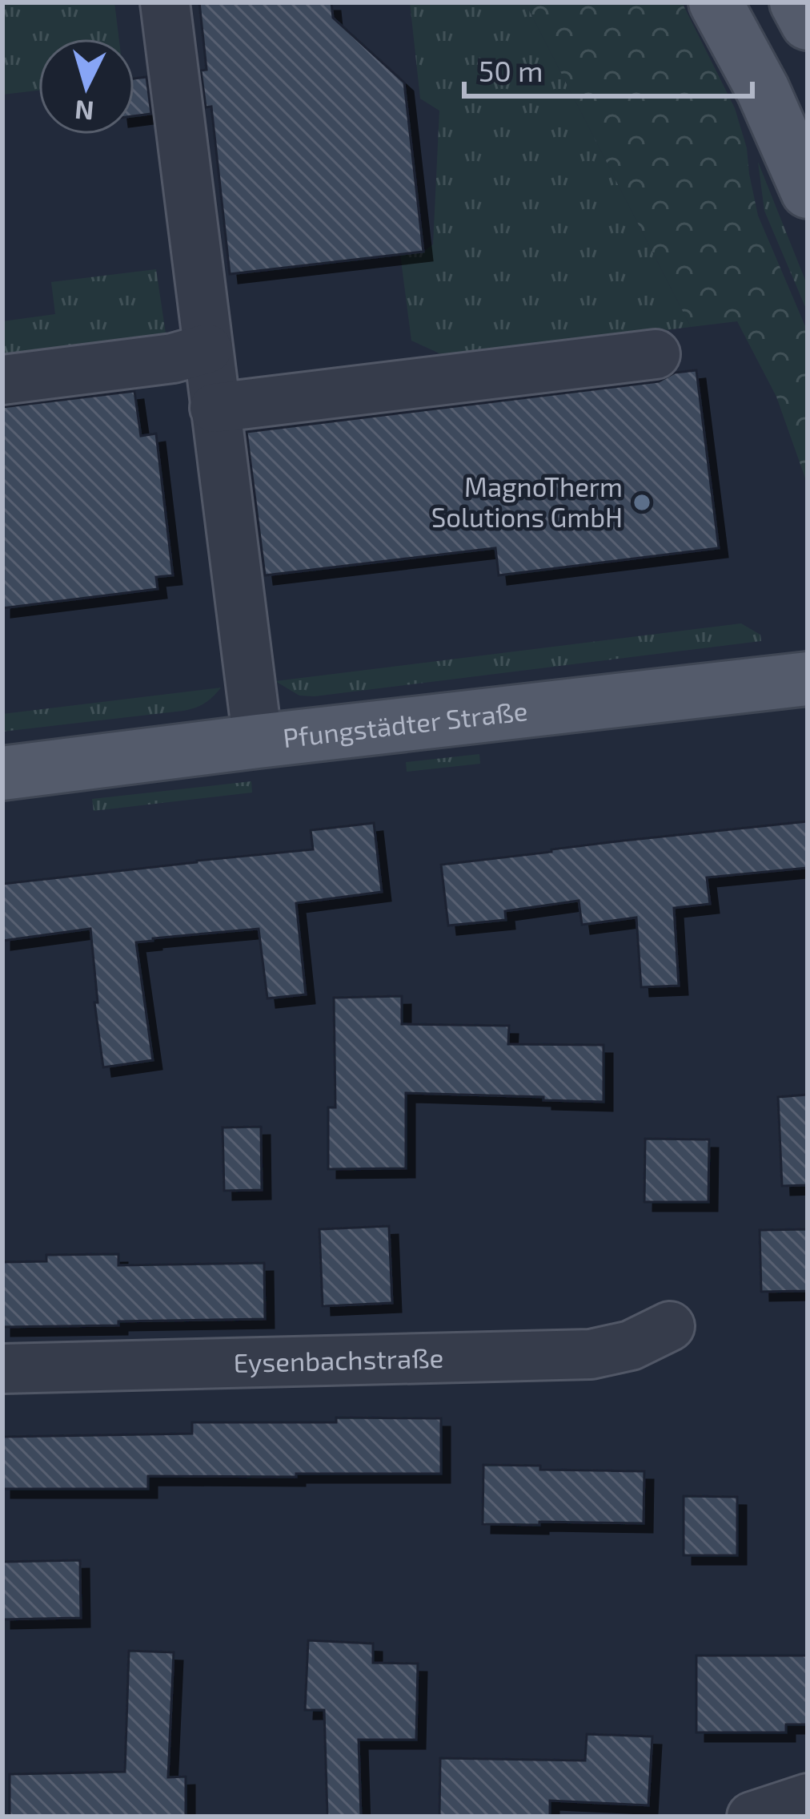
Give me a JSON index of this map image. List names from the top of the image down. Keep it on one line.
{"streets":{"main road":["Pfungstädter Straße"],"street":["Eysenbachstraße"]},"places":["MagnoTherm Solutions GmbH"],"scale_bar":"50 m","north":"bottom"}
